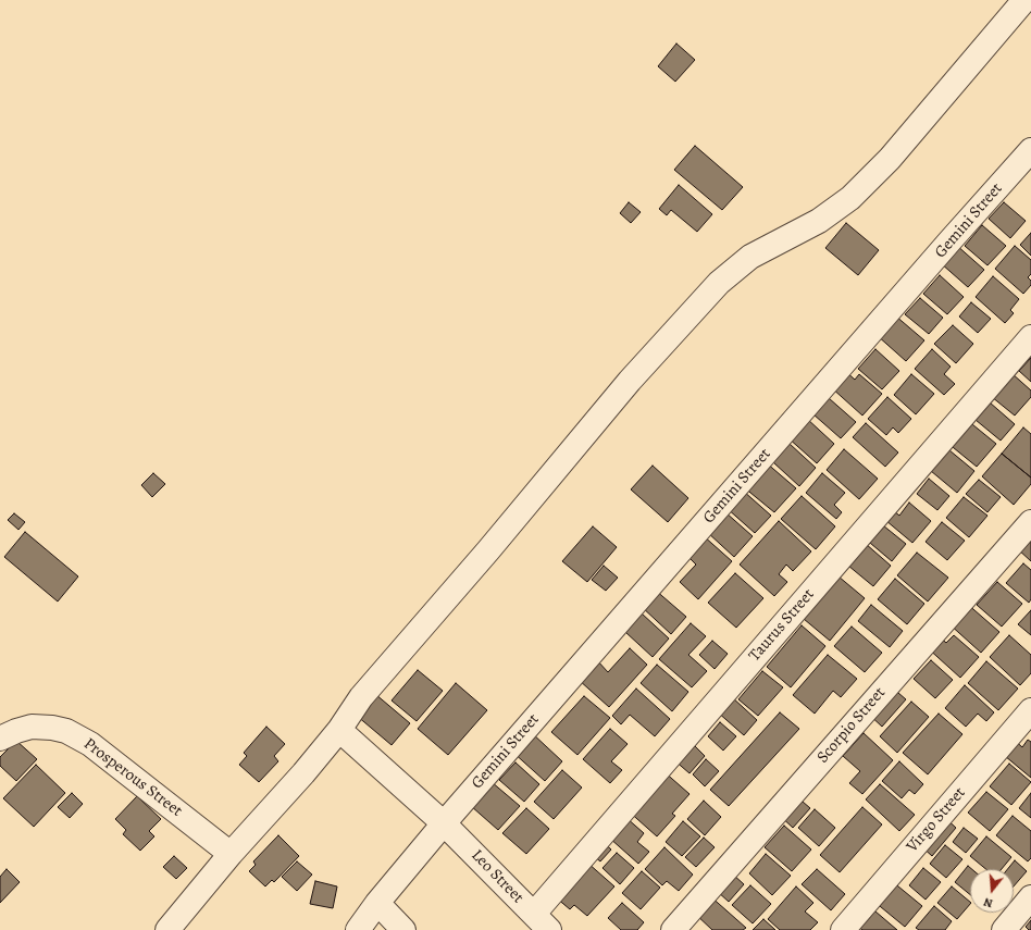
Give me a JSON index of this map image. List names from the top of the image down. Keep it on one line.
{"streets":{"street":["Gemini Street","Taurus Street","Scorpio Street","Prosperous Street","Virgo Street","Leo Street"]},"crossings":[["Gemini Street","Leo Street"],["Taurus Street","Leo Street"]],"north":"bottom"}
